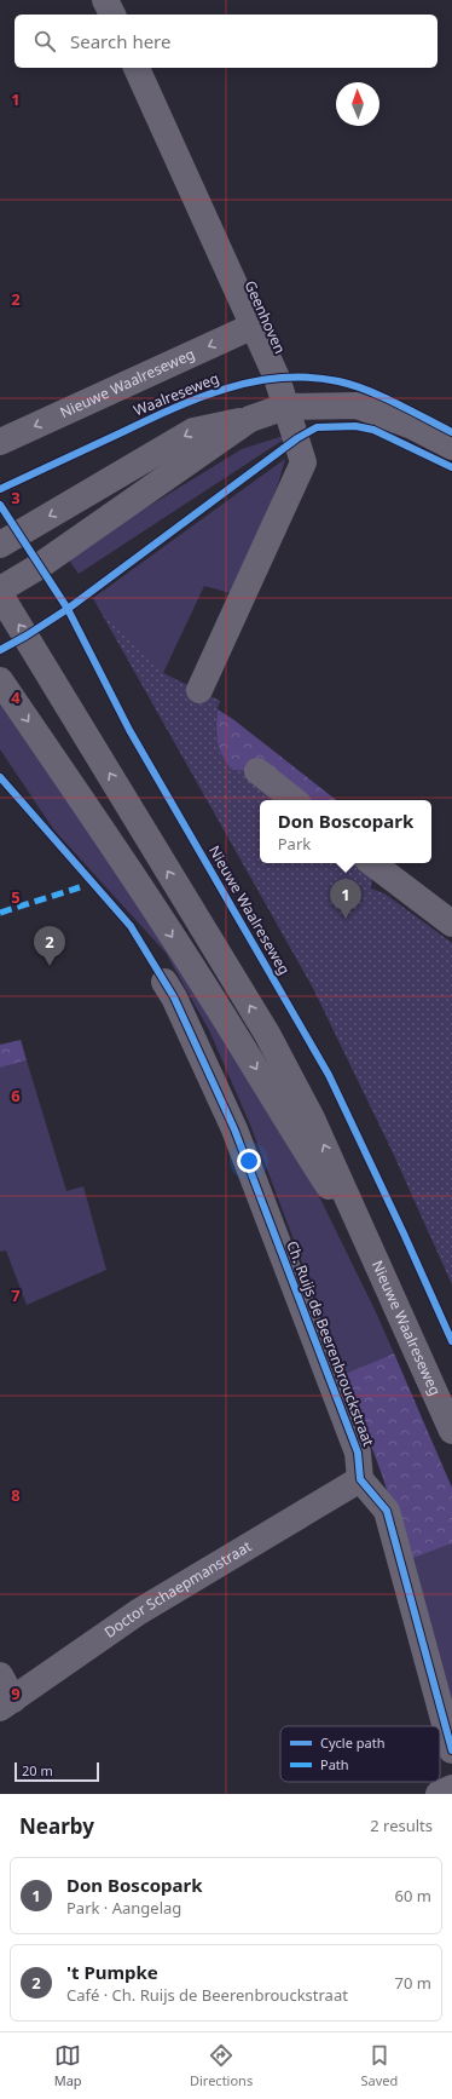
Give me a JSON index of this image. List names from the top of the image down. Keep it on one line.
{"streets":{"street":["Geenhoven","Nieuwe Waalreseweg","Ch. Ruijs de Beerenbrouckstraat","Doctor Schaepmanstraat"],"cycle path":["Waalreseweg"]},"crossings":[["Geenhoven","Nieuwe Waalreseweg"],["Ch. Ruijs de Beerenbrouckstraat","Doctor Schaepmanstraat"]],"legend":["Cycle path","Path"],"scale_bar":"20 m","north":"top","page":{"search":"Search here","popup":["Don Boscopark","Park"],"pins":["1","2"],"scale":"20 m","heading":["Nearby","2 results"],"list":[{"mark":"1","name":"Don Boscopark","note":"Park · Aangelag","value":"60 m"},{"mark":"2","name":"'t Pumpke","note":"Café · Ch. Ruijs de Beerenbrouckstraat","value":"70 m"}],"nav":["Map","Directions","Saved"]},"grid":{"rows":["1","2","3","4","5","6","7","8","9"]}}
